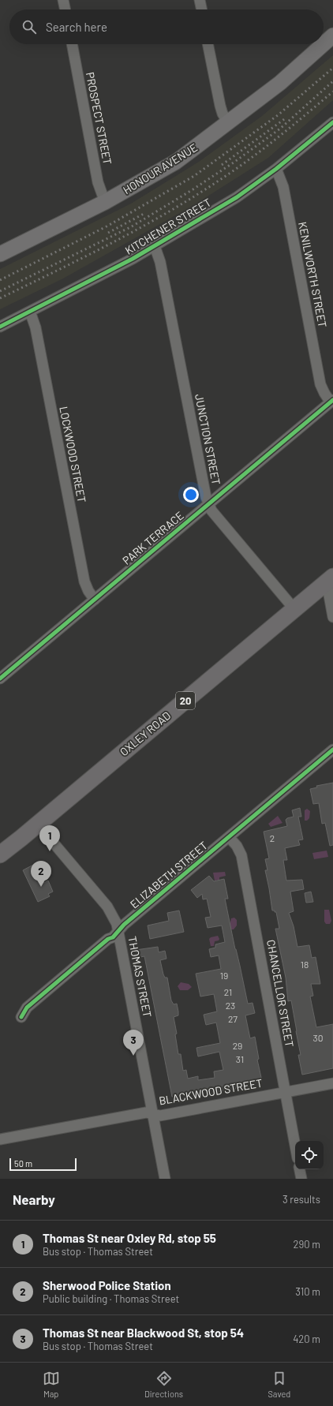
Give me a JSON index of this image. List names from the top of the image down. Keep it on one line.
{"streets":{"main road":["20","OXLEY ROAD"],"street":["PROSPECT STREET","HONOUR AVENUE","KITCHENER STREET","KENILWORTH STREET","JUNCTION STREET","LOCKWOOD STREET","PARK TERRACE","ELIZABETH STREET","THOMAS STREET","CHANCELLOR STREET","BLACKWOOD STREET"]},"crossings":[["PROSPECT STREET","HONOUR AVENUE"],["KITCHENER STREET","KENILWORTH STREET"],["KITCHENER STREET","JUNCTION STREET"],["KITCHENER STREET","LOCKWOOD STREET"],["KENILWORTH STREET","PARK TERRACE"],["JUNCTION STREET","PARK TERRACE"],["JUNCTION STREET","OXLEY ROAD"],["LOCKWOOD STREET","PARK TERRACE"],["OXLEY ROAD","THOMAS STREET"],["ELIZABETH STREET","THOMAS STREET"],["ELIZABETH STREET","CHANCELLOR STREET"],["THOMAS STREET","BLACKWOOD STREET"],["CHANCELLOR STREET","BLACKWOOD STREET"]],"house_numbers":["2","18","19","21","23","27","30","29","31"],"scale_bar":"50 m","page":{"search":"Search here","pins":["1","2","3"],"scale":"50 m","heading":["Nearby","3 results"],"list":[{"mark":"1","name":"Thomas St near Oxley Rd, stop 55","note":"Bus stop · Thomas Street","value":"290 m"},{"mark":"2","name":"Sherwood Police Station","note":"Public building · Thomas Street","value":"310 m"},{"mark":"3","name":"Thomas St near Blackwood St, stop 54","note":"Bus stop · Thomas Street","value":"420 m"}],"nav":["Map","Directions","Saved"]}}
